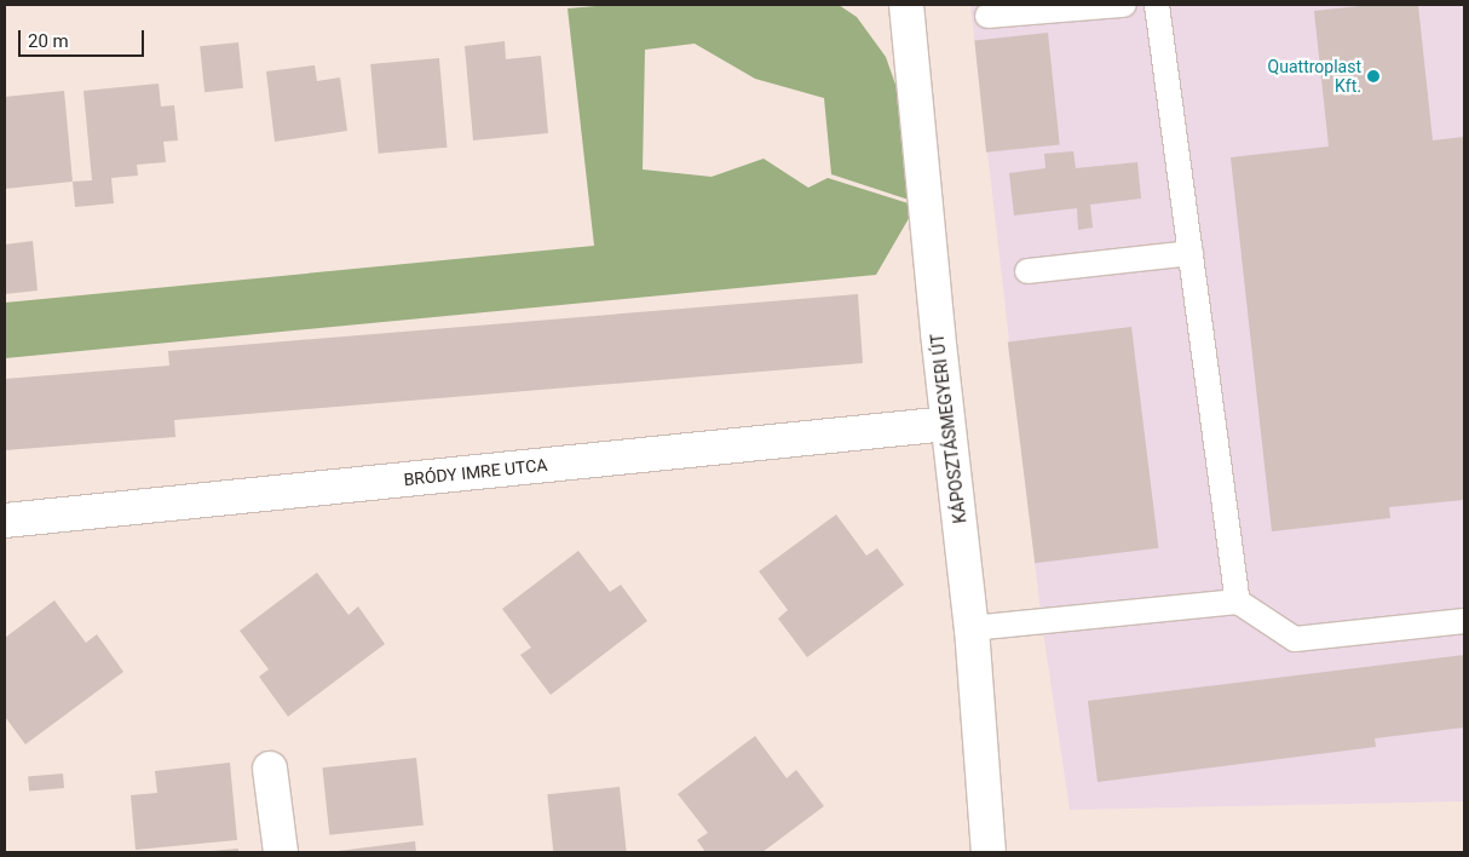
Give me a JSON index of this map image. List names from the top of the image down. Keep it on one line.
{"streets":{"street":["KÁPOSZTÁSMEGYERI ÚT","BRÓDY IMRE UTCA"]},"crossings":[["KÁPOSZTÁSMEGYERI ÚT","BRÓDY IMRE UTCA"]],"places":["Quattroplast Kft."],"scale_bar":"20 m"}
